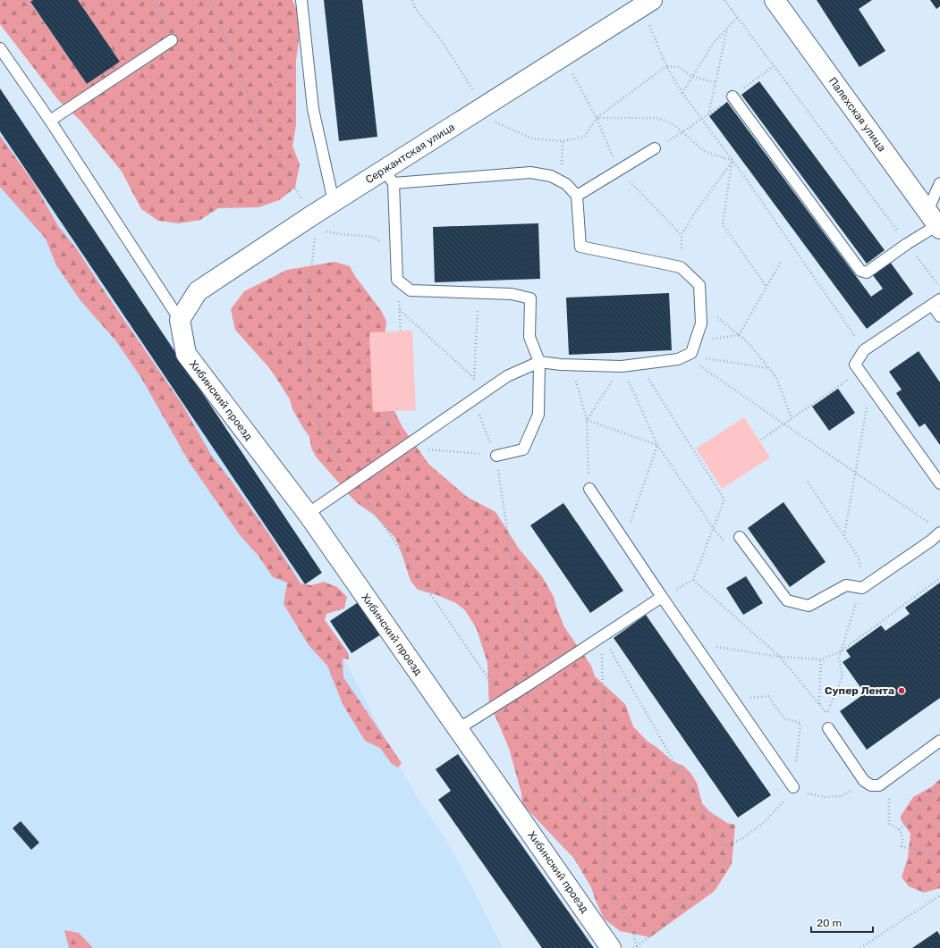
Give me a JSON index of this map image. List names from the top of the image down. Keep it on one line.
{"streets":{"street":["Палехская улица","Сержантская улица","Хибинский проезд"]},"crossings":[["Сержантская улица","Хибинский проезд"]],"places":["Супер Лента"],"scale_bar":"20 m"}
